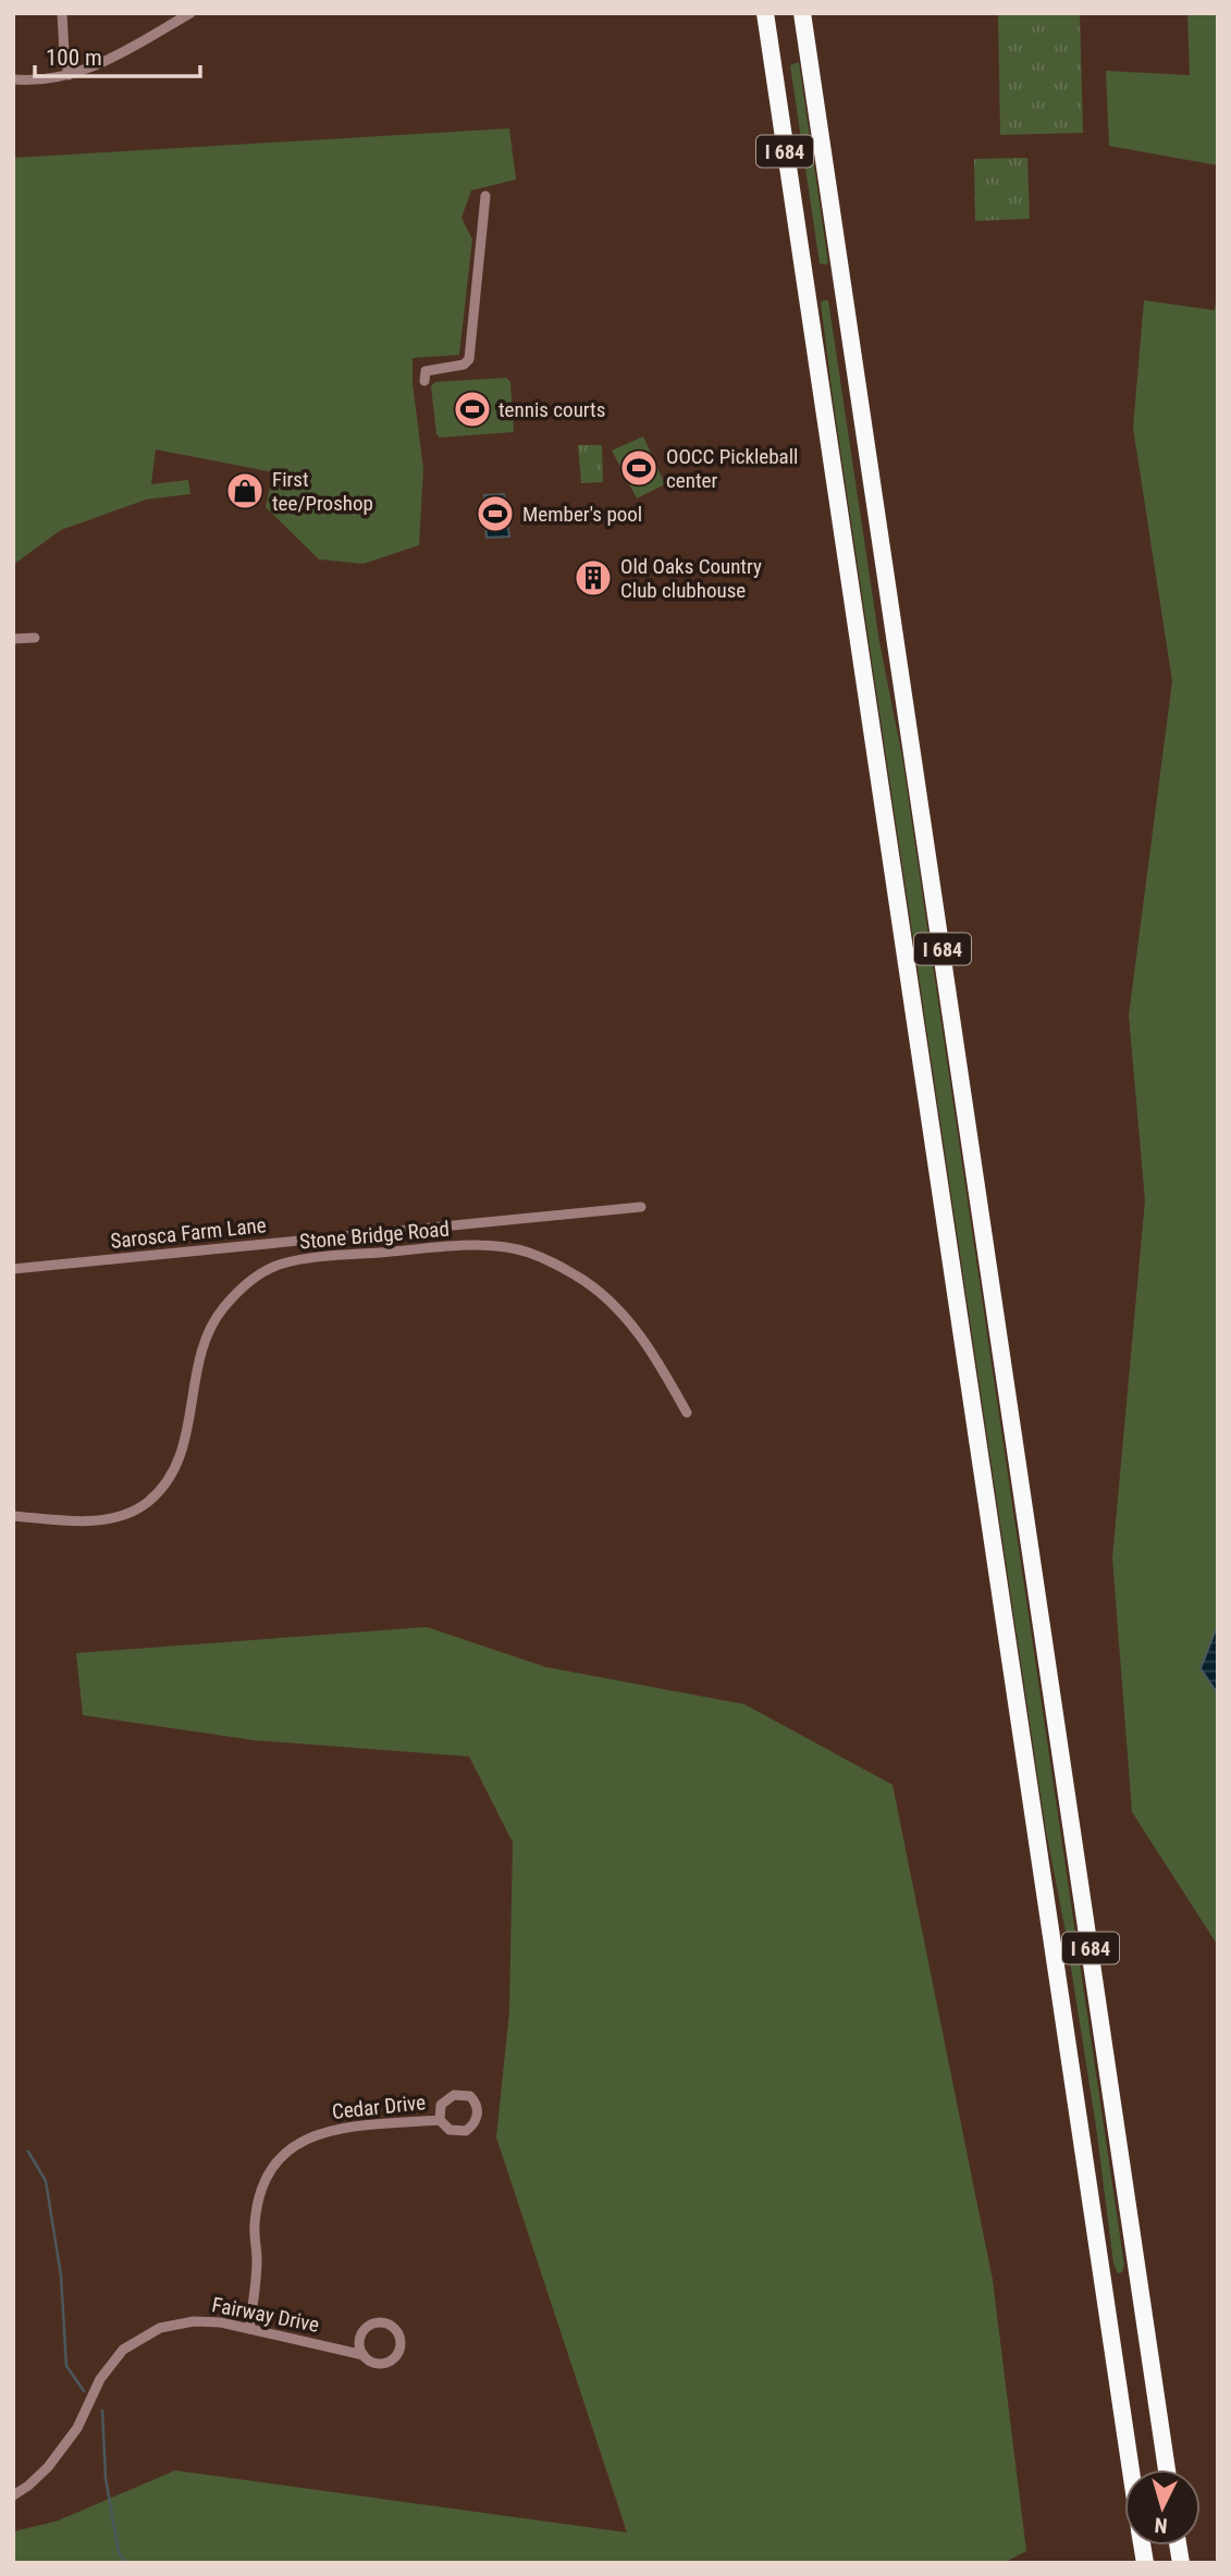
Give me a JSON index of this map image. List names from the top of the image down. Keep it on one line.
{"streets":{"highway":["I 684"],"street":["Sarosca Farm Lane","Stone Bridge Road","Cedar Drive","Fairway Drive"]},"crossings":[["Cedar Drive","Fairway Drive"]],"places":{"sports":["tennis courts","OOCC Pickleball center","Member's pool"],"shop":["First tee/Proshop"],"building":["Old Oaks Country Club clubhouse"]},"scale_bar":"100 m","north":"bottom"}
